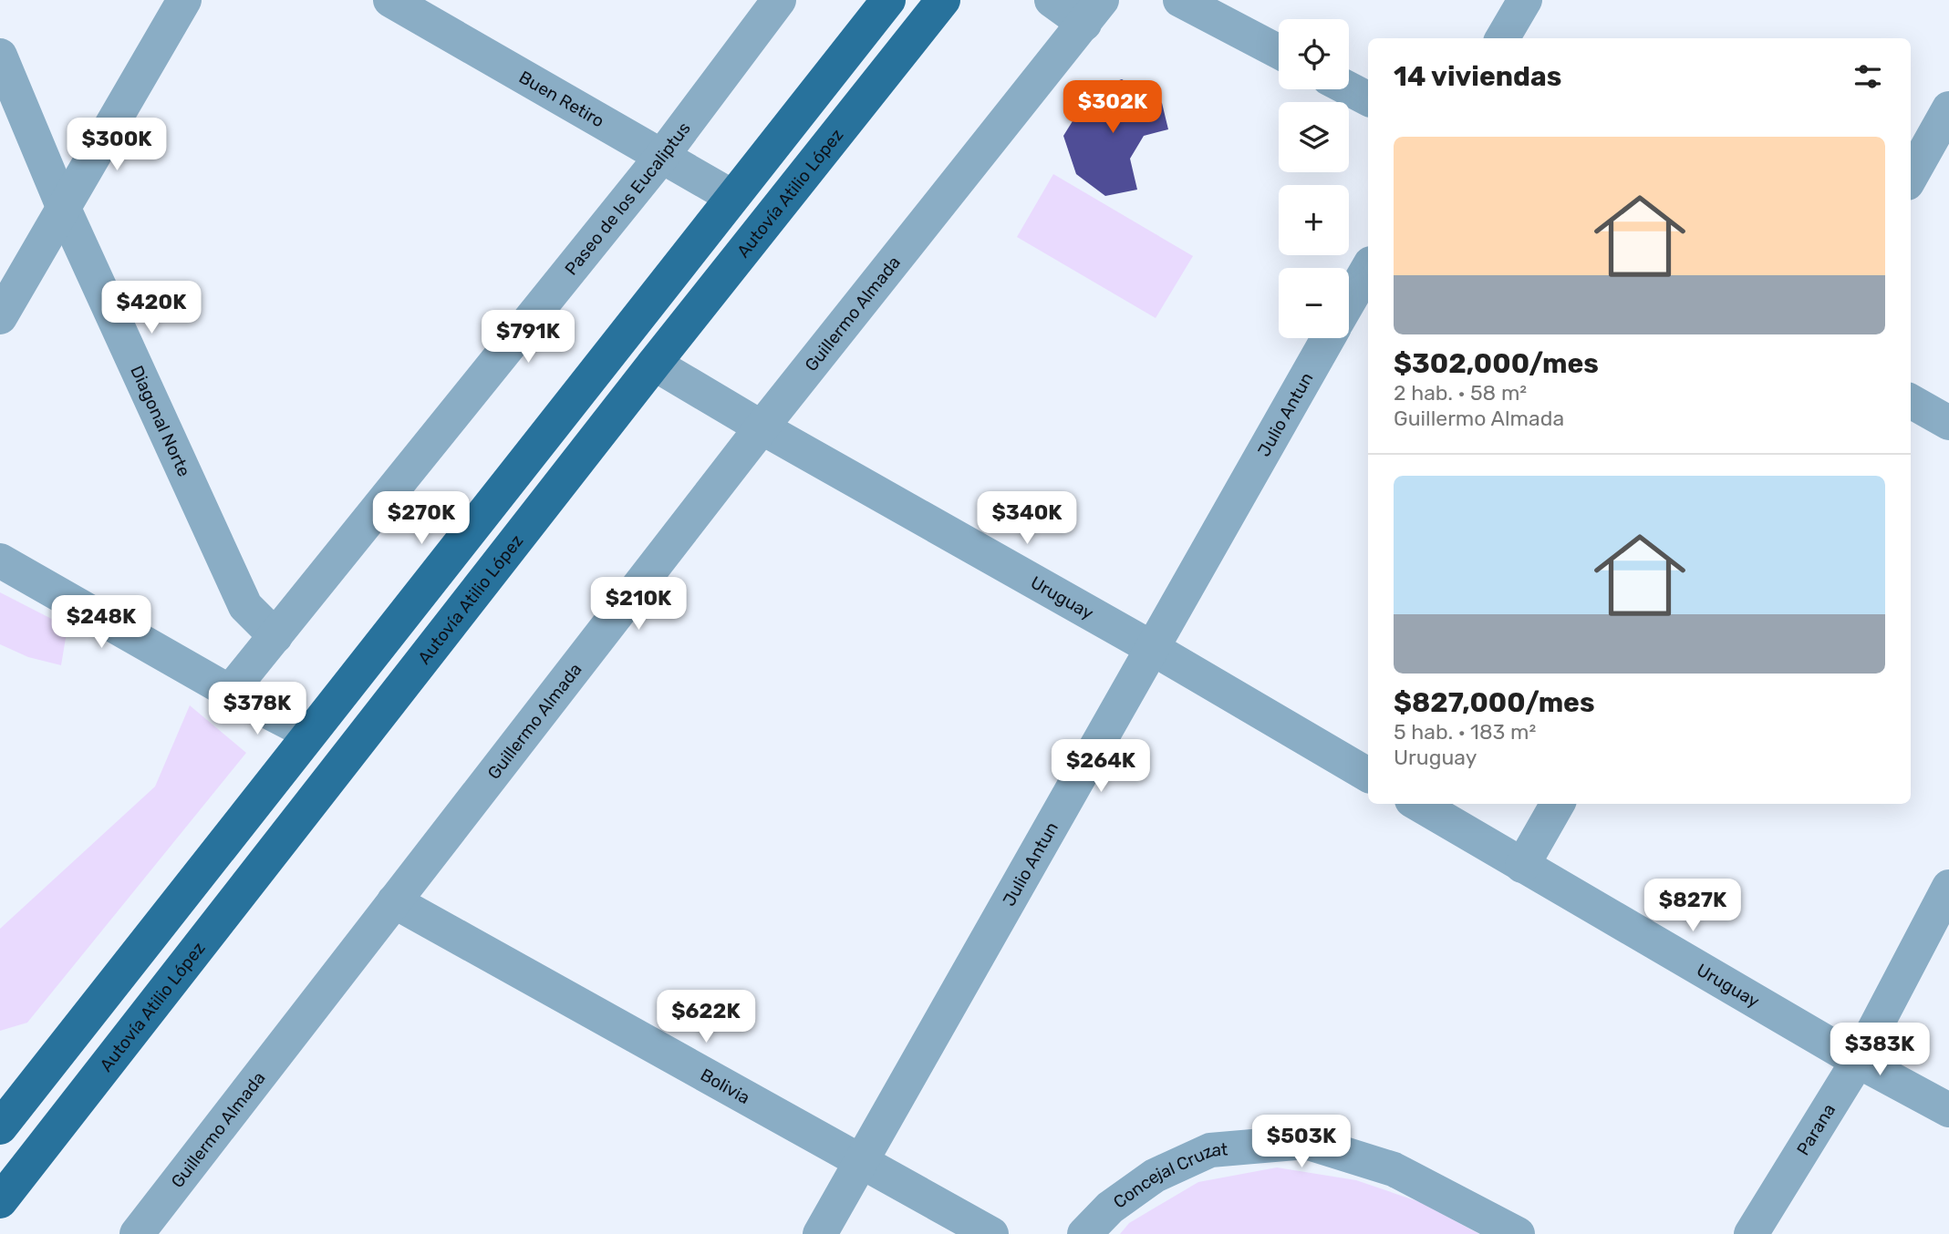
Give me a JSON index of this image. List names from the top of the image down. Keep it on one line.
{"streets":{"main road":["Autovía Atilio López"],"street":["Buen Retiro","Paseo de los Eucaliptus","Guillermo Almada","Julio Antun","Diagonal Norte","Uruguay","Bolivia","Parana","Concejal Cruzat"]},"crossings":[["Buen Retiro","Paseo de los Eucaliptus"],["Autovía Atilio López","Uruguay"],["Paseo de los Eucaliptus","Diagonal Norte"],["Guillermo Almada","Uruguay"],["Guillermo Almada","Bolivia"],["Julio Antun","Uruguay"],["Julio Antun","Bolivia"],["Uruguay","Parana"]],"page":{"map_buttons":["+","−"],"heading":"14 viviendas","price":["$302K","$300K","$420K","$791K","$270K","$340K","$210K","$248K","$378K","$264K","$827K","$622K","$383K","$503K"],"list":[{"name":"$302,000/mes","note":"2 hab. · 58 m² · Guillermo Almada"},{"name":"$827,000/mes","note":"5 hab. · 183 m² · Uruguay"}]}}
